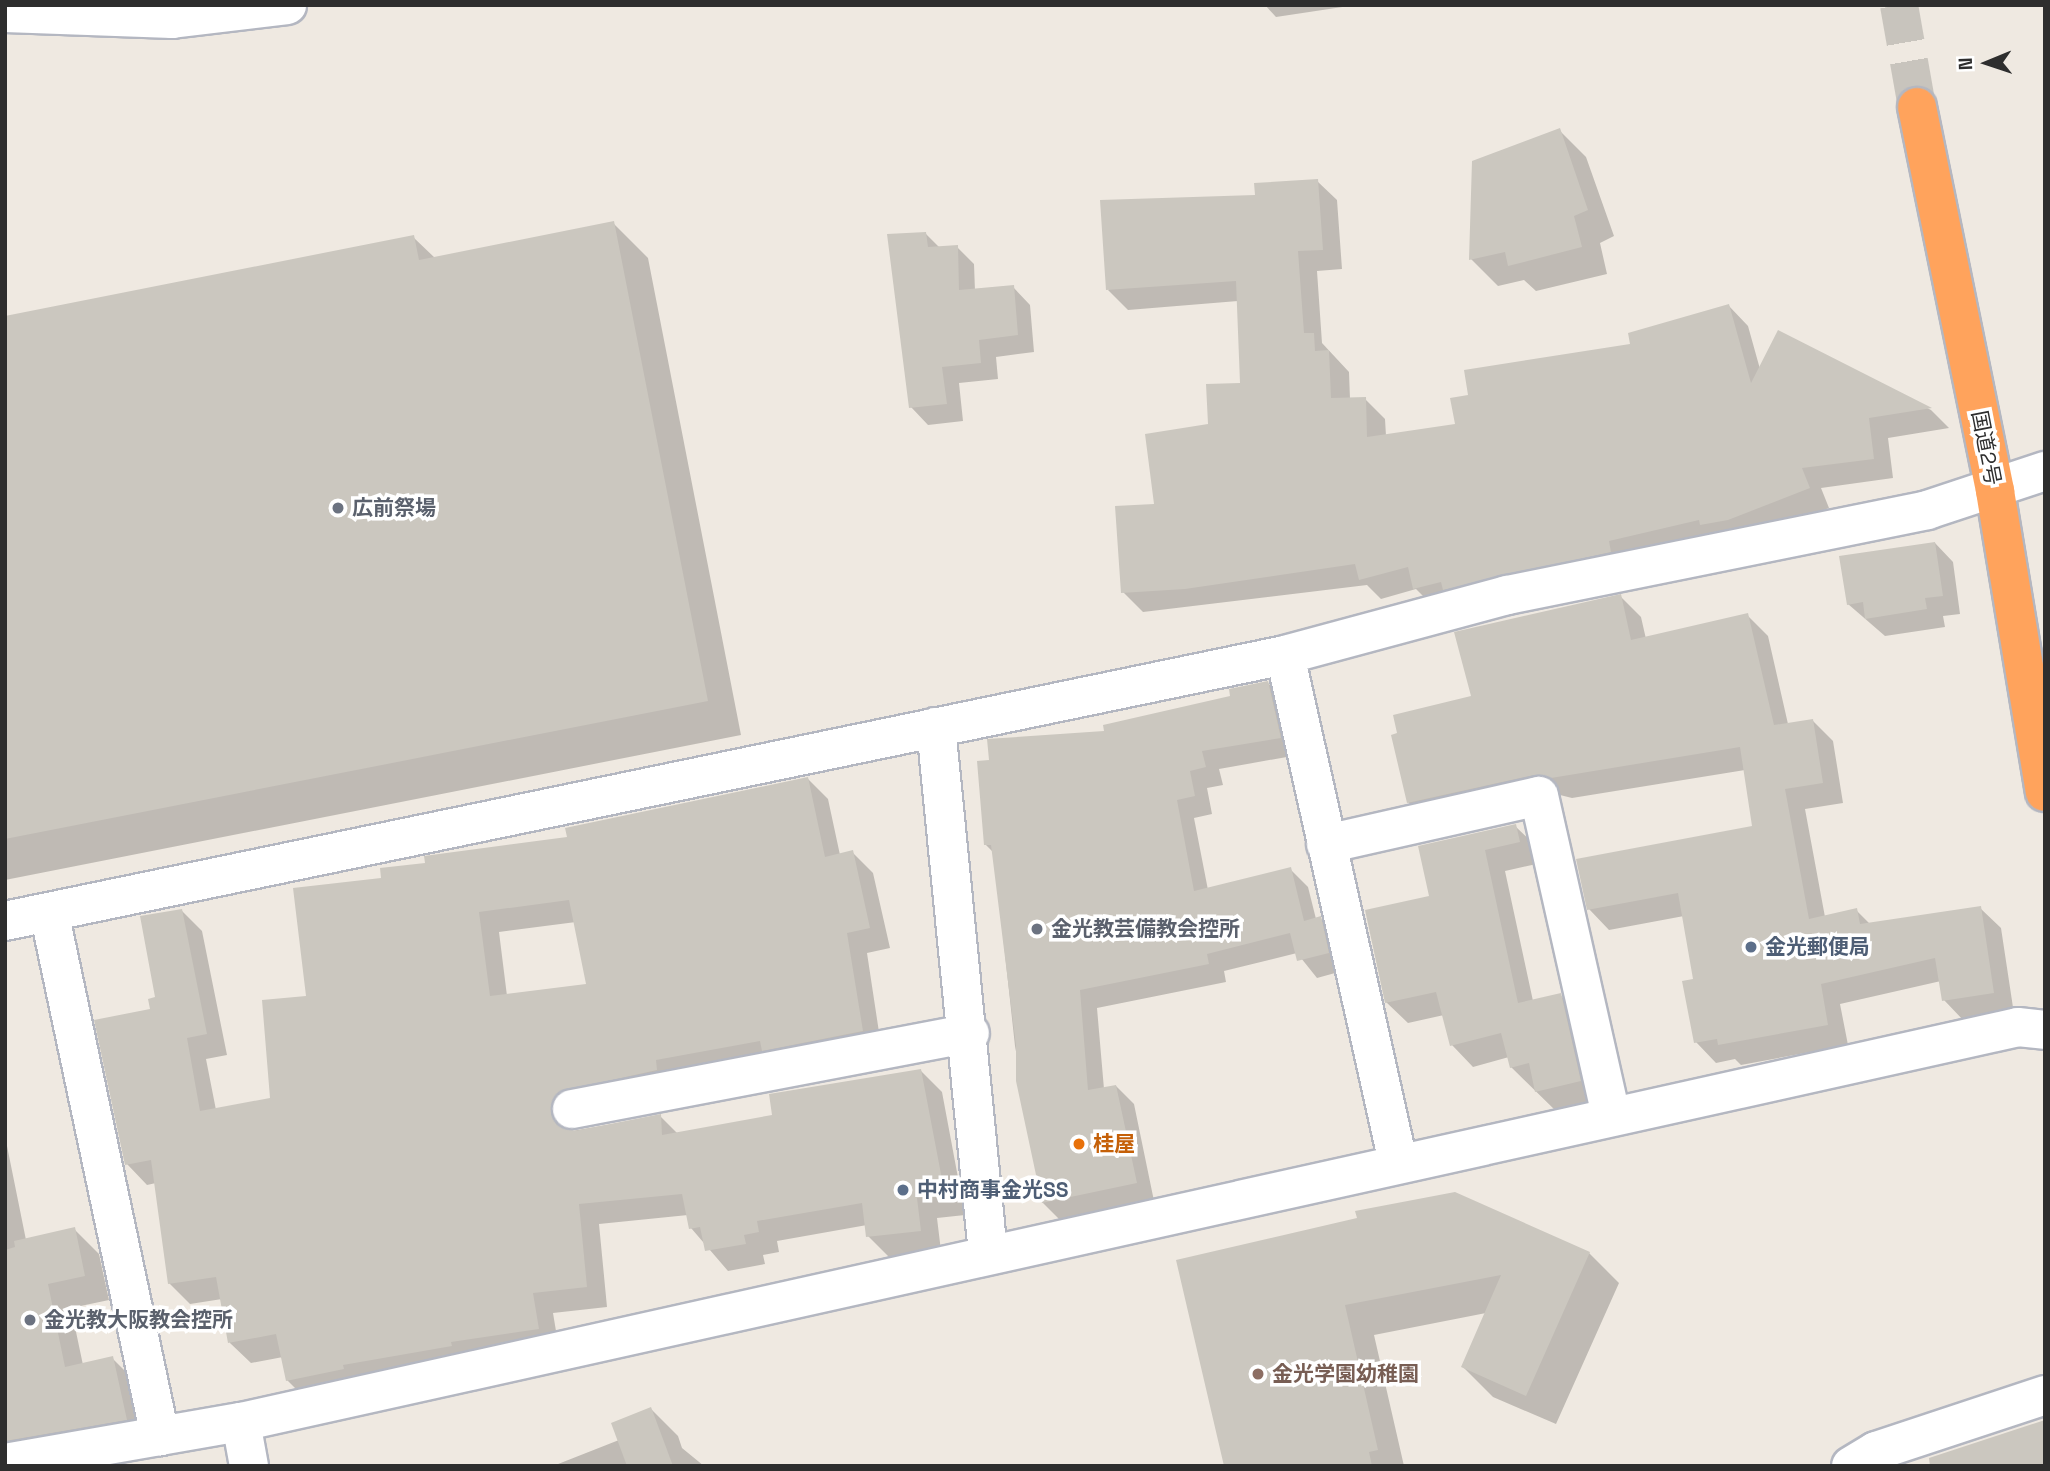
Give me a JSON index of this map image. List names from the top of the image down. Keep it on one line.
{"streets":{"highway":["国道2号"]},"places":["広前祭場","金光教芸備教会控所","金光郵便局","桂屋","中村商事金光SS","金光教大阪教会控所","金光学園幼稚園"],"north":"left"}
